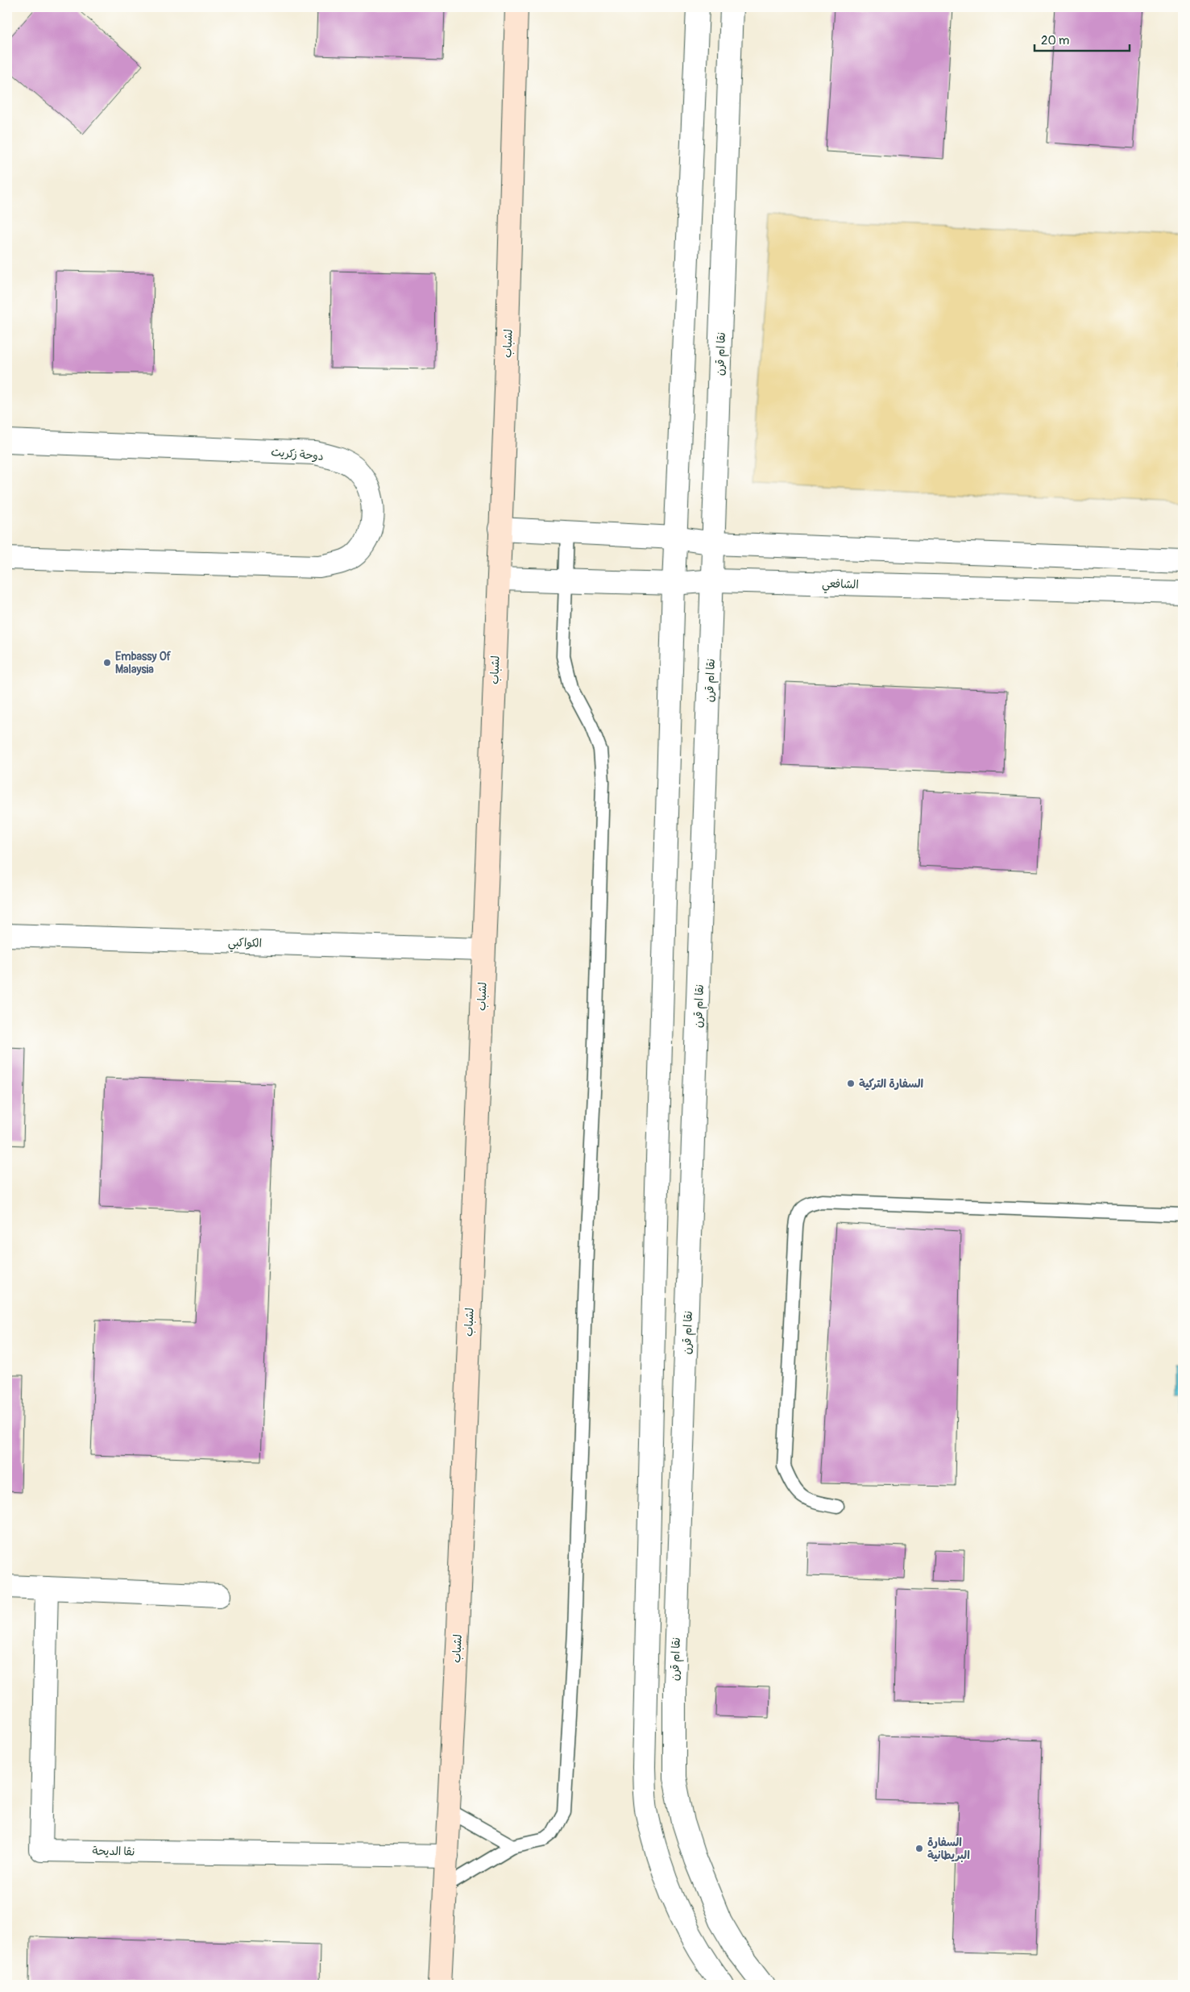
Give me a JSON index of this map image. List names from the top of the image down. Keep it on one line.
{"streets":{"street":["لشباب","نقا ام قرن","دوحة زكريت","الشافعي","الكواكبي","نقا الديحة"]},"crossings":[["لشباب","الشافعي"],["لشباب","الكواكبي"],["لشباب","نقا الديحة"],["نقا ام قرن","الشافعي"]],"places":["Embassy Of Malaysia","السفارة التركية","السفارة البريطانية"],"scale_bar":"20 m"}
